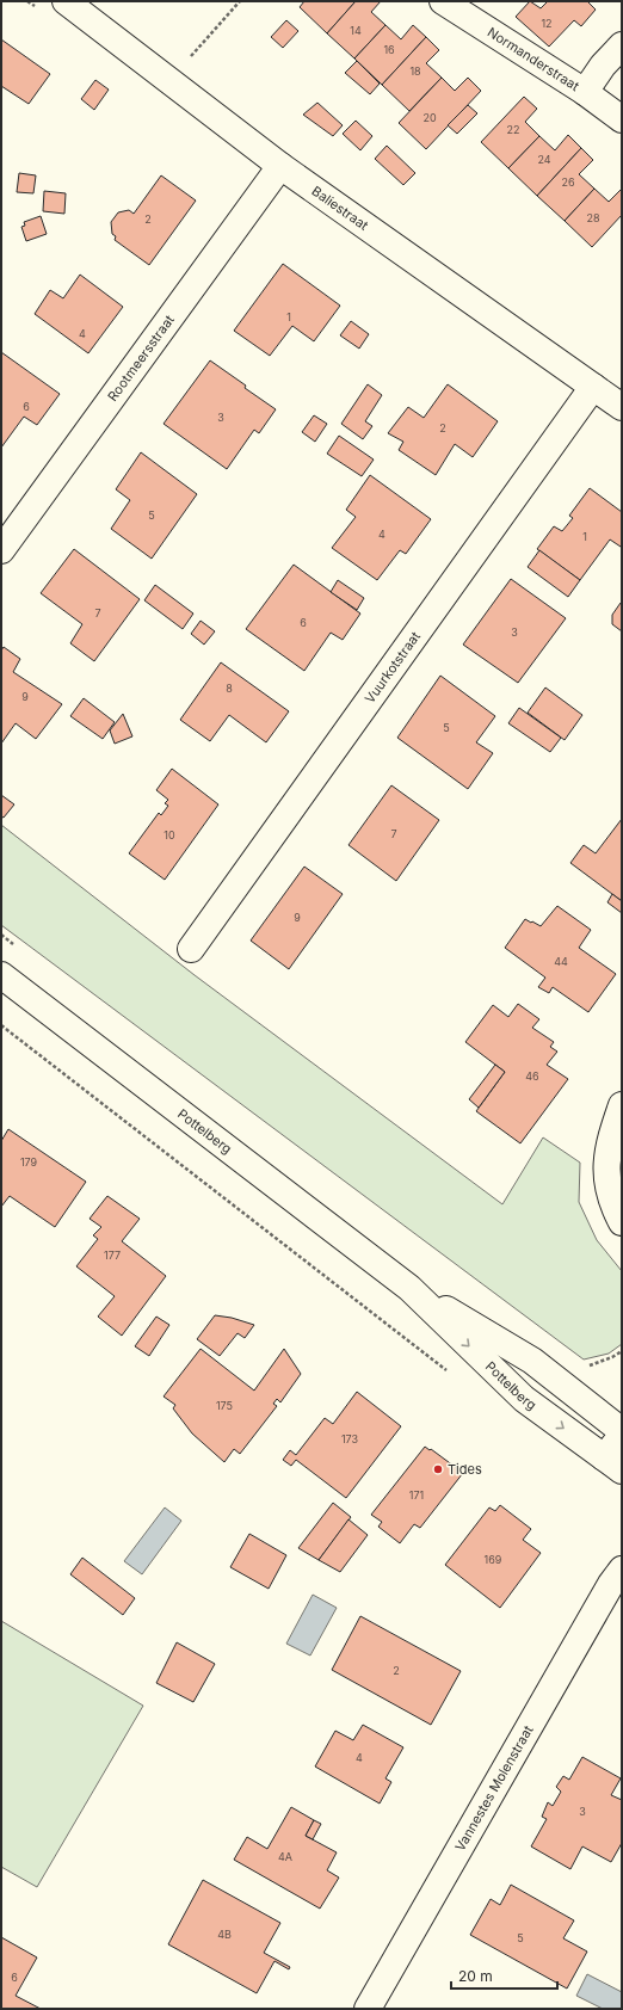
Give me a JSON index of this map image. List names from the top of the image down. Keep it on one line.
{"streets":{"street":["Normanderstraat","Baliestraat","Rootmeersstraat","Vuurkotstraat","Pottelberg","Vannestes Molenstraat"]},"crossings":[["Baliestraat","Rootmeersstraat"],["Baliestraat","Vuurkotstraat"]],"places":["Tides"],"house_numbers":["12","14","16","18","20","22","24","26","28","2","1","4","6","3","2","5","4","1","7","6","3","8","9","5","7","10","9","44","46","179","177","175","173","171","169","2","4","3","4A","4B","5","6"],"scale_bar":"20 m"}
